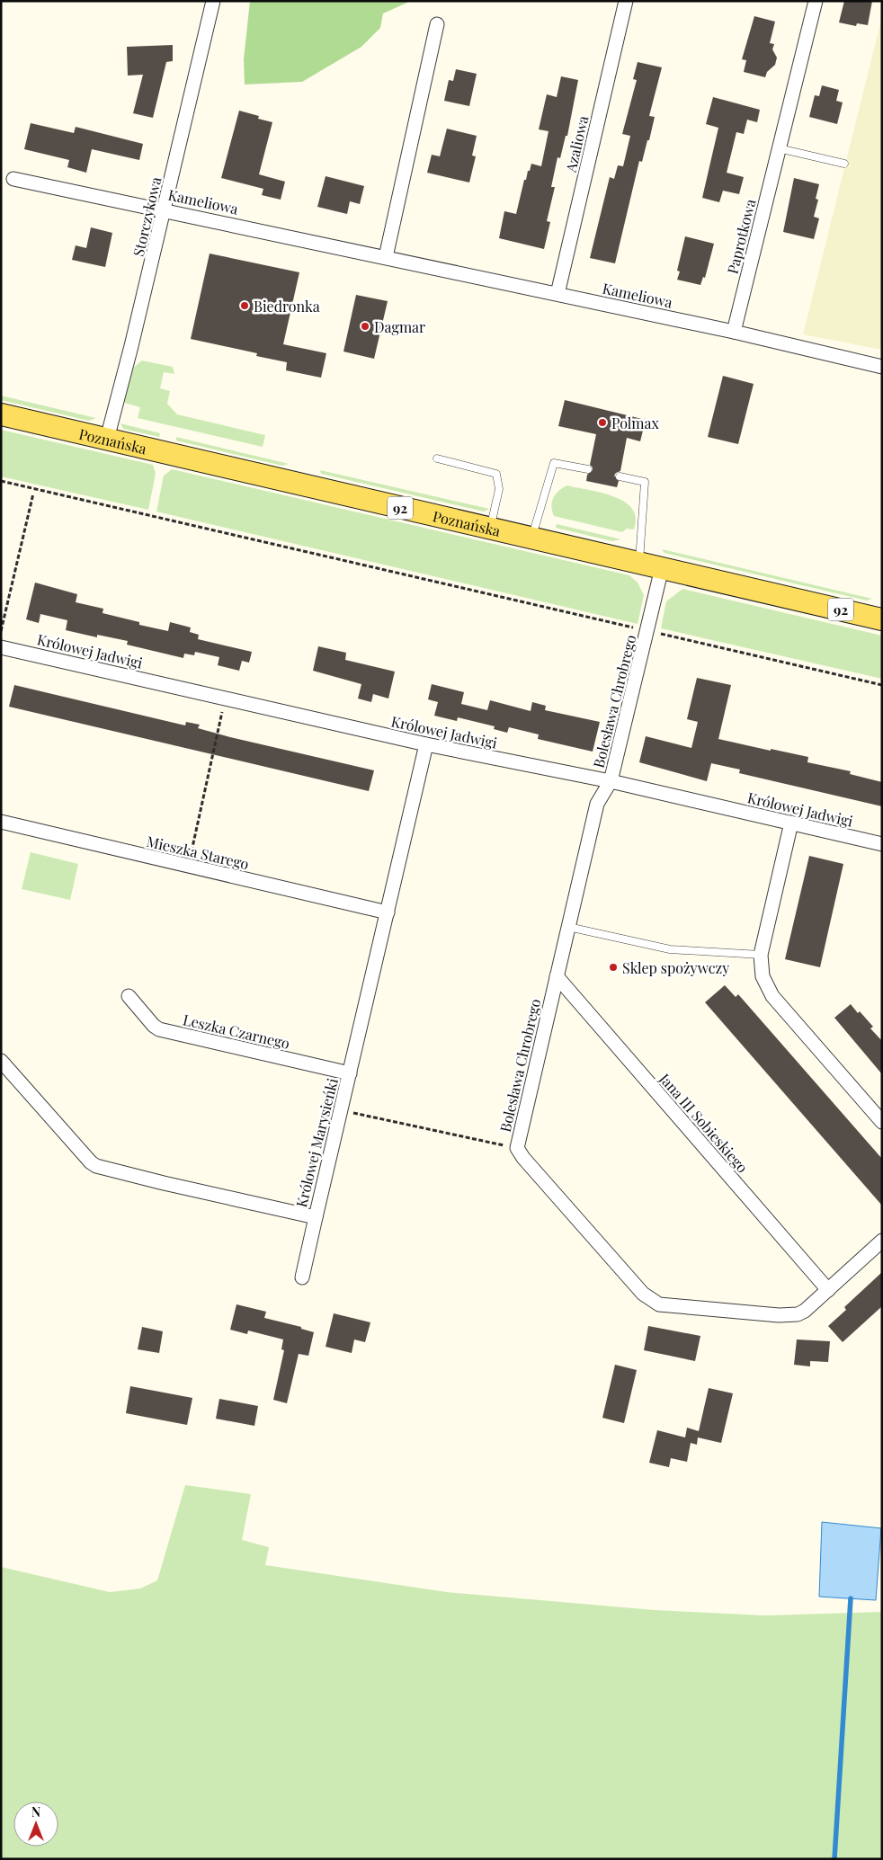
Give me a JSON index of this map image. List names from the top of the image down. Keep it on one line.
{"streets":{"main road":["Poznańska","92"],"street":["Azaliowa","Kameliowa","Storczykowa","Paprotkowa","Królowej Jadwigi","Bolesława Chrobrego","Mieszka Starego","Leszka Czarnego","Jana III Sobieskiego","Królowej Marysieńki"]},"crossings":[["Azaliowa","Kameliowa"],["Kameliowa","Storczykowa"],["Kameliowa","Paprotkowa"],["Storczykowa","Poznańska"],["Poznańska","Bolesława Chrobrego"],["Królowej Jadwigi","Bolesława Chrobrego"],["Królowej Jadwigi","Królowej Marysieńki"],["Bolesława Chrobrego","Jana III Sobieskiego"],["Mieszka Starego","Królowej Marysieńki"],["Leszka Czarnego","Królowej Marysieńki"]],"places":["Biedronka","Dagmar","Polmax","Sklep spożywczy"],"north":"top"}
